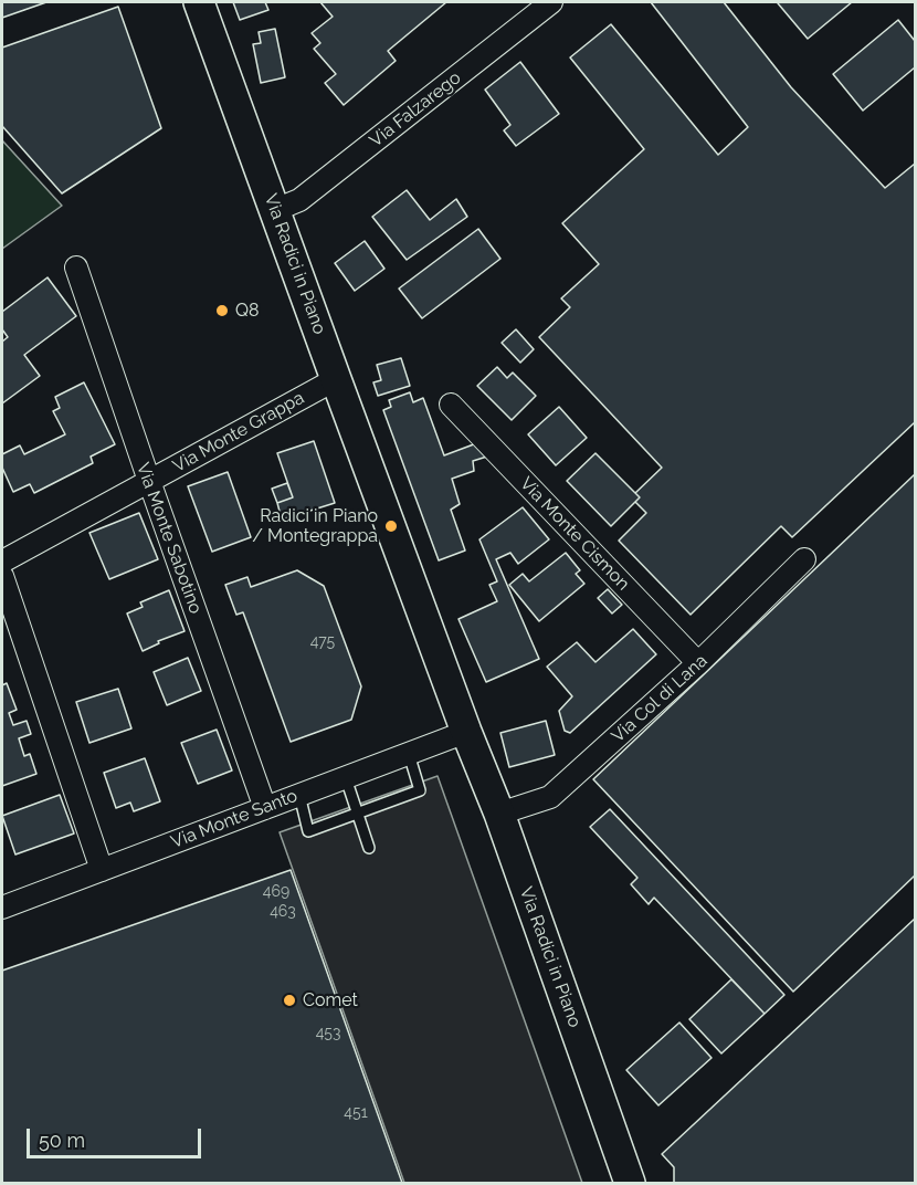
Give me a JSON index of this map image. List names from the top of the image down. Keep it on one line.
{"streets":{"street":["Via Falzarego","Via Radici in Piano","Via Monte Grappa","Via Monte Cismon","Via Monte Sabotino","Via Col di Lana","Via Monte Santo"]},"crossings":[["Via Falzarego","Via Radici in Piano"],["Via Radici in Piano","Via Monte Grappa"],["Via Radici in Piano","Via Col di Lana"],["Via Radici in Piano","Via Monte Santo"],["Via Monte Grappa","Via Monte Sabotino"],["Via Monte Cismon","Via Col di Lana"],["Via Monte Sabotino","Via Monte Santo"]],"places":["Q8","Radici in Piano / Montegrappa","Comet"],"house_numbers":["475","469","463","453","451"],"scale_bar":"50 m"}
